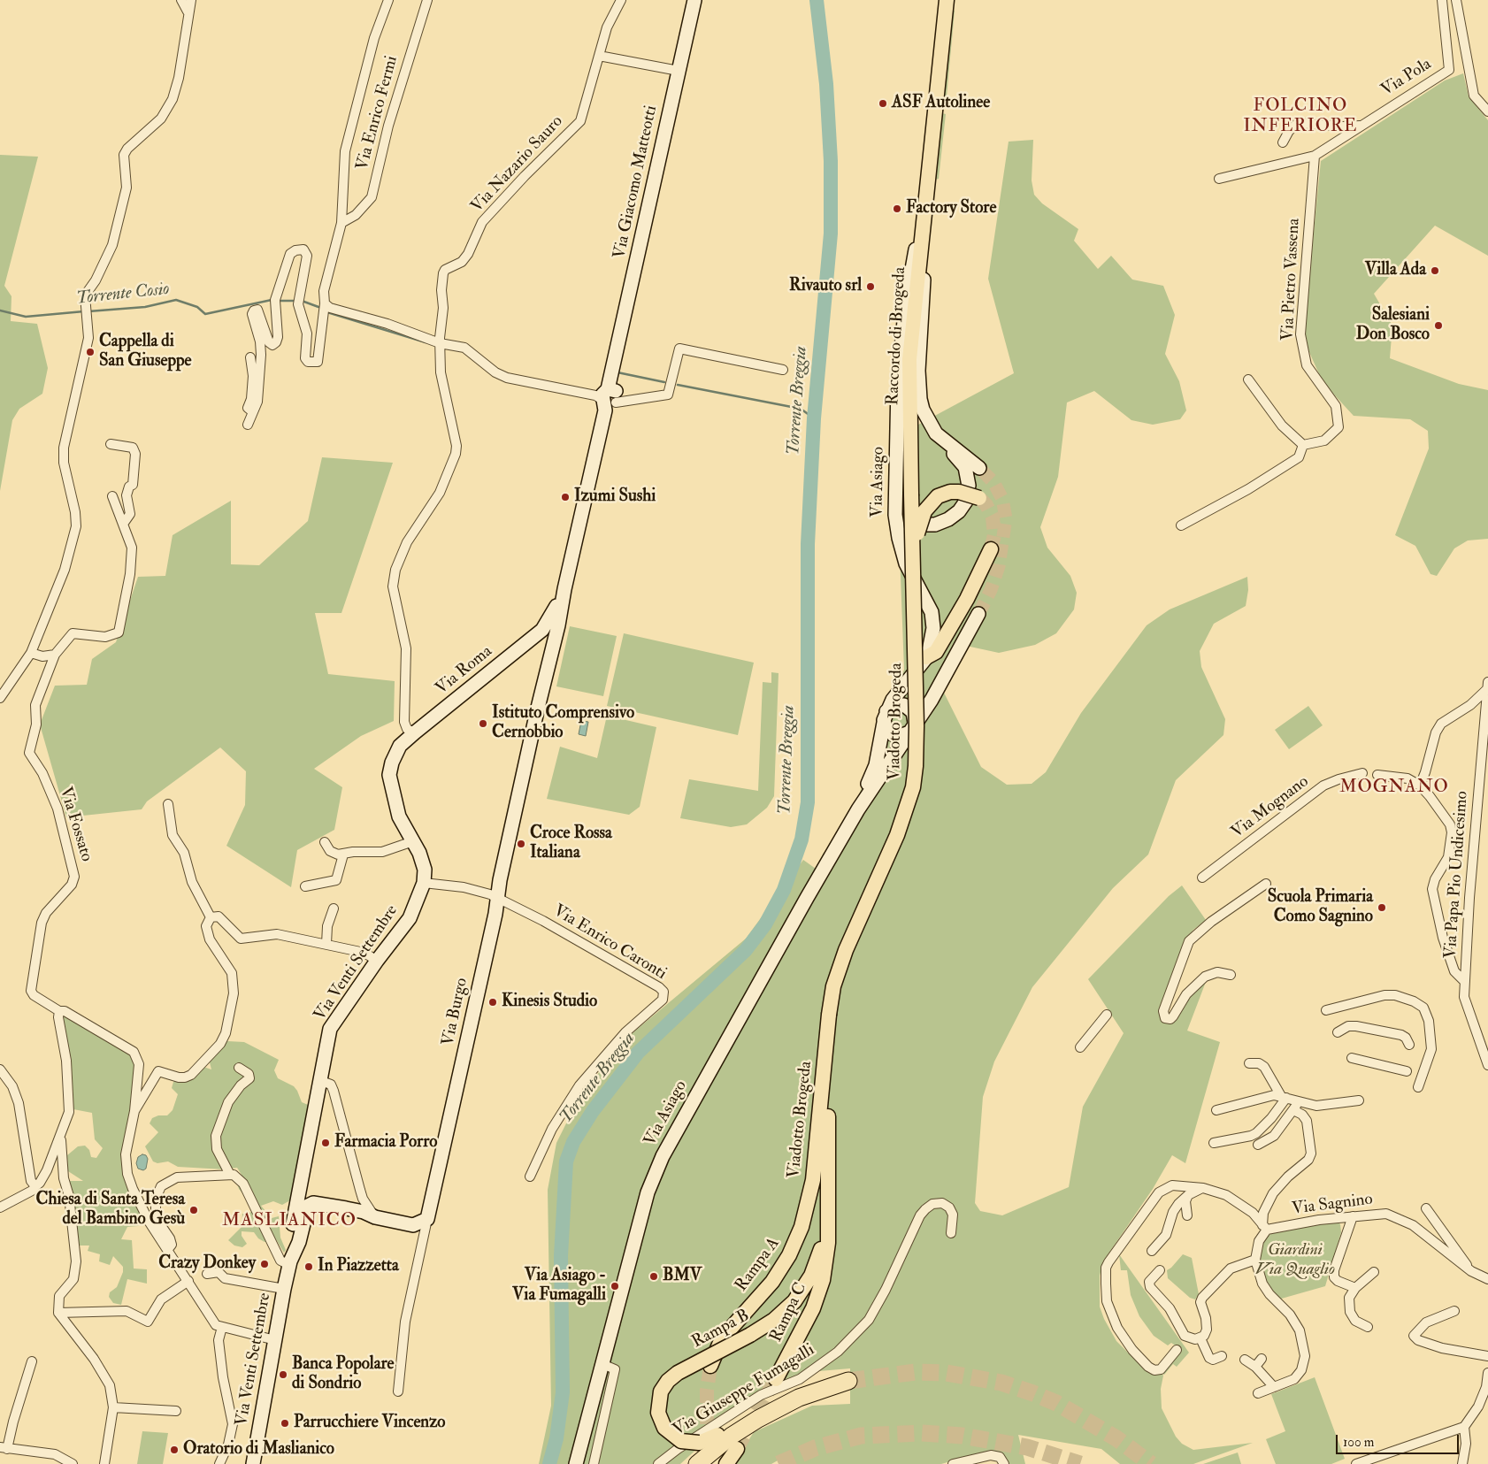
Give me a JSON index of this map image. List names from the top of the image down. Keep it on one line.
{"streets":{"main road":["Raccordo di Brogeda","Via Asiago","Viadotto Brogeda","Rampa A","Rampa C","Rampa B"],"street":["Via Pola","Via Enrico Fermi","Via Nazario Sauro","Via Giacomo Matteotti","Via Pietro Vassena","Via Roma","Via Mognano","Via Fossato","Via Papa Pio Undicesimo","Via Enrico Caronti","Via Venti Settembre","Via Burgo","Via Sagnino","Via Giuseppe Fumagalli"]},"crossings":[["Via Pola","Via Pietro Vassena"],["Via Giacomo Matteotti","Via Roma"],["Raccordo di Brogeda","Via Asiago"],["Raccordo di Brogeda","Viadotto Brogeda"],["Via Roma","Via Venti Settembre"],["Via Roma","Via Burgo"],["Viadotto Brogeda","Rampa A"],["Viadotto Brogeda","Rampa C"],["Viadotto Brogeda","Rampa B"],["Via Enrico Caronti","Via Venti Settembre"],["Via Enrico Caronti","Via Burgo"],["Rampa C","Rampa B"]],"districts":["FOLCINO INFERIORE","MOGNANO","MASLIANICO"],"water":["Torrente Cosio","Torrente Breggia"],"parks":["Giardini Via Quaglio"],"places":["ASF Autolinee","Factory Store","Villa Ada","Rivauto srl","Salesiani Don Bosco","Cappella di San Giuseppe","Izumi Sushi","Istituto Comprensivo Cernobbio","Croce Rossa Italiana","Scuola Primaria Como Sagnino","Kinesis Studio","Farmacia Porro","Chiesa di Santa Teresa del Bambino Gesù","Crazy Donkey","In Piazzetta","BMV","Via Asiago - Via Fumagalli","Banca Popolare di Sondrio","Parrucchiere Vincenzo","Oratorio di Maslianico"],"scale_bar":"100 m"}
